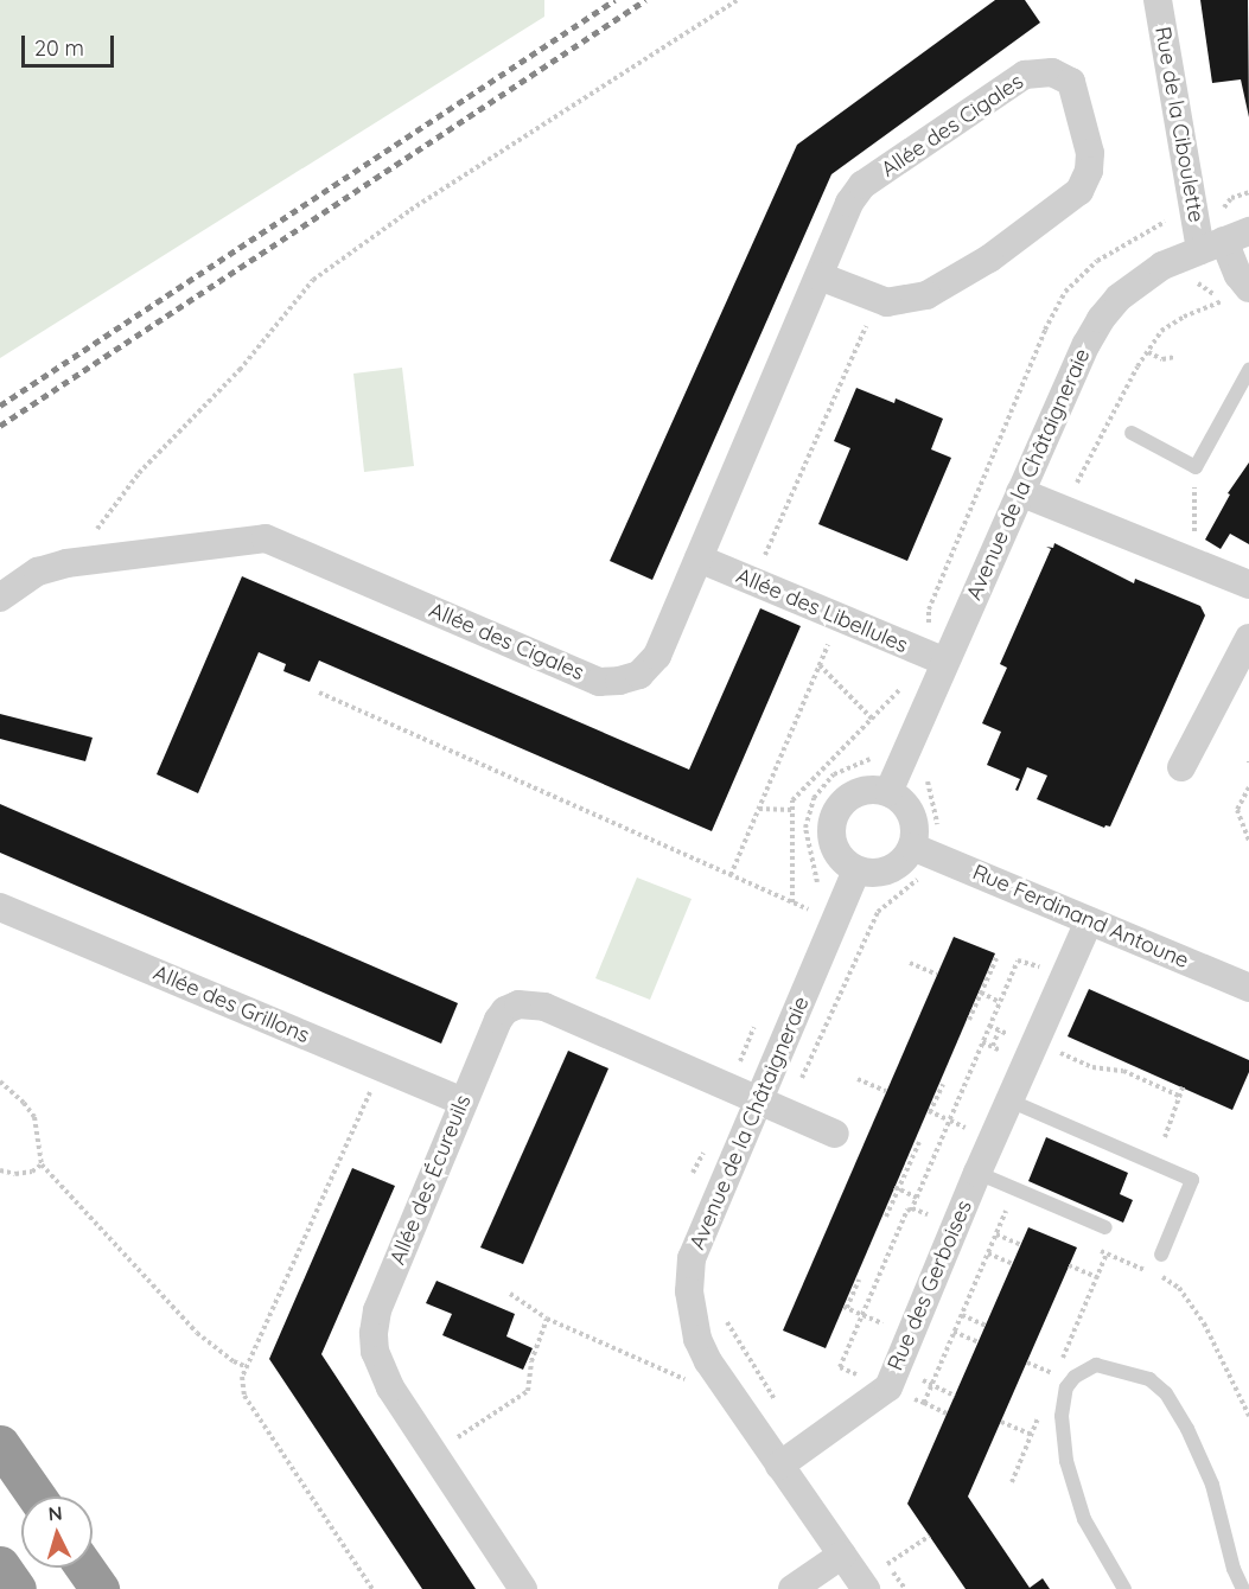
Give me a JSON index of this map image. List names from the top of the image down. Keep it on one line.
{"streets":{"street":["Rue de la Ciboulette","Allée des Cigales","Avenue de la Châtaigneraie","Allée des Libellules","Rue Ferdinand Antoune","Allée des Grillons","Allée des Écureuils","Rue des Gerboises"]},"crossings":[["Rue de la Ciboulette","Avenue de la Châtaigneraie"],["Allée des Cigales","Allée des Libellules"],["Avenue de la Châtaigneraie","Allée des Libellules"],["Avenue de la Châtaigneraie","Rue Ferdinand Antoune"],["Avenue de la Châtaigneraie","Allée des Écureuils"],["Avenue de la Châtaigneraie","Rue des Gerboises"],["Rue Ferdinand Antoune","Rue des Gerboises"],["Allée des Grillons","Allée des Écureuils"]],"scale_bar":"20 m","north":"top"}
